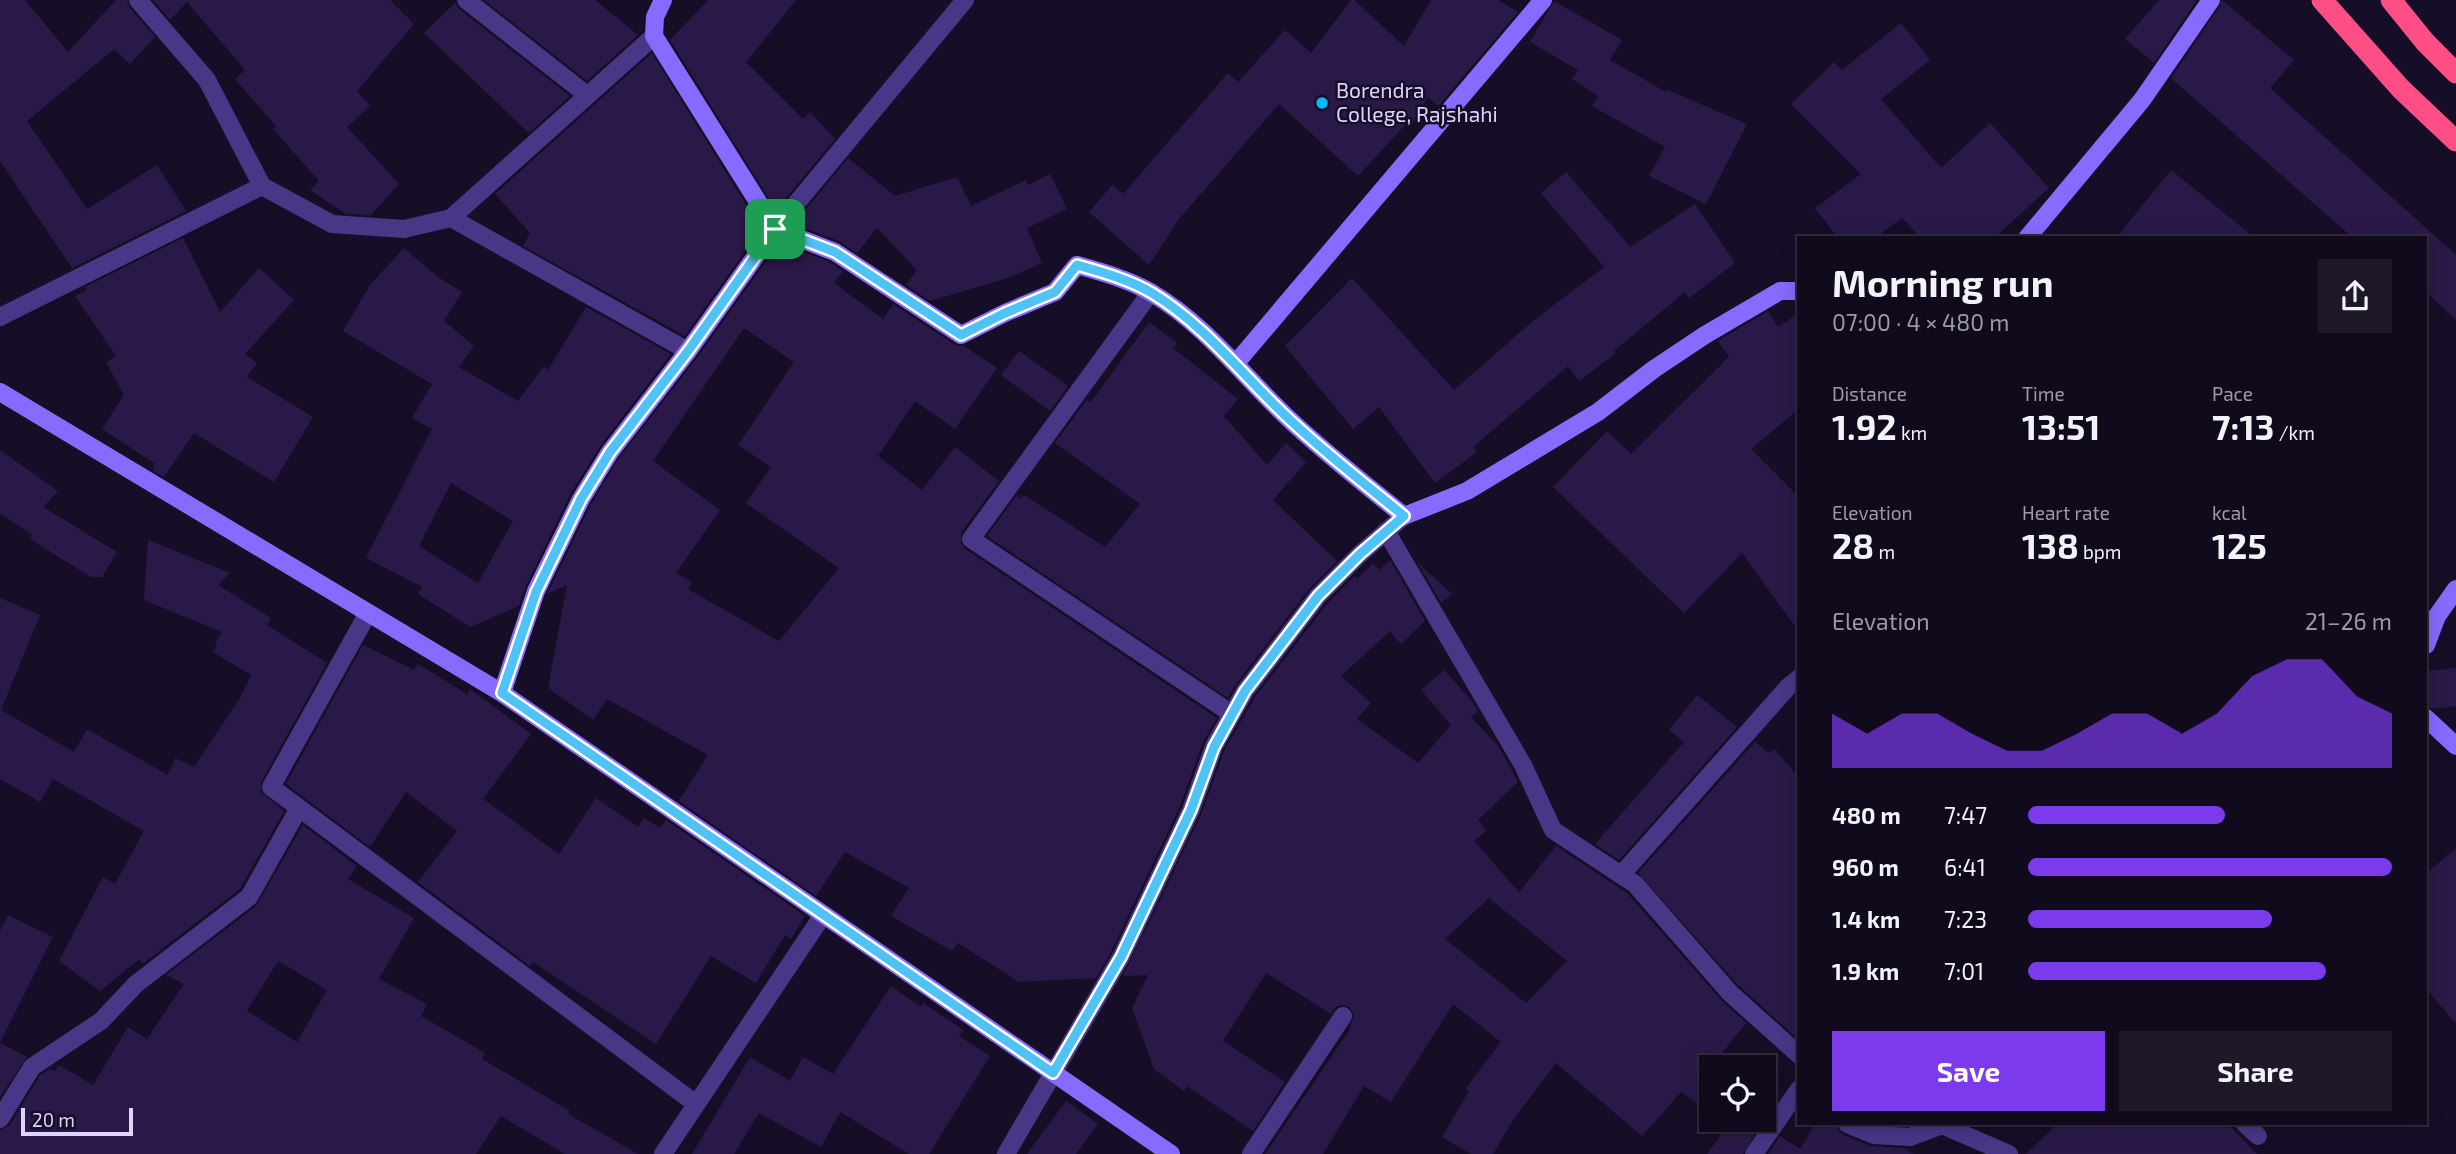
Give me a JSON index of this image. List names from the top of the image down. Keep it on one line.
{"places":["Borendra College, Rajshahi"],"scale_bar":"20 m","page":{"heading":["Morning run","07:00 · 4 × 480 m"],"stats":[["Distance","1.92 km"],["Time","13:51"],["Pace","7:13 /km"],["Elevation","28 m"],["Heart rate","138 bpm"],["kcal","125"]],"chart":["Elevation","21–26 m"],"list":[{"name":"480 m","note":"7:47"},{"name":"960 m","note":"6:41"},{"name":"1.4 km","note":"7:23"},{"name":"1.9 km","note":"7:01"}],"buttons":["Save","Share"],"scale":"20 m"}}
